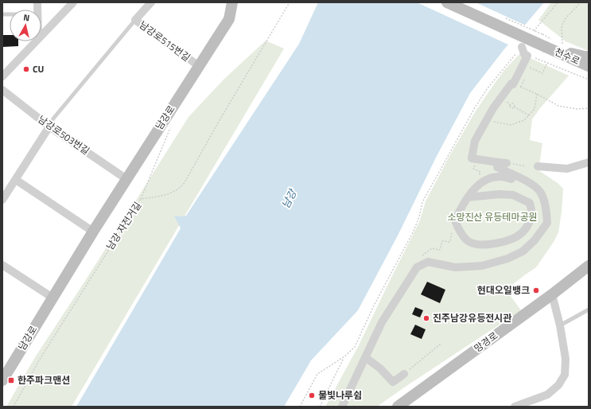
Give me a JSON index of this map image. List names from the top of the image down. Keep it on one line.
{"streets":{"street":["남강로515번길","천수로","남강로","남강로503번길","망경로"],"path":["남강 자전거길"]},"crossings":[["남강로515번길","남강로"],["남강로","남강로503번길"]],"water":["남강"],"parks":["소망진산 유등테마공원"],"places":{"other":["CU","현대오일뱅크","진주남강유등전시관","물빛나루쉼"],"transit":["한주파크맨션"]},"north":"top"}
